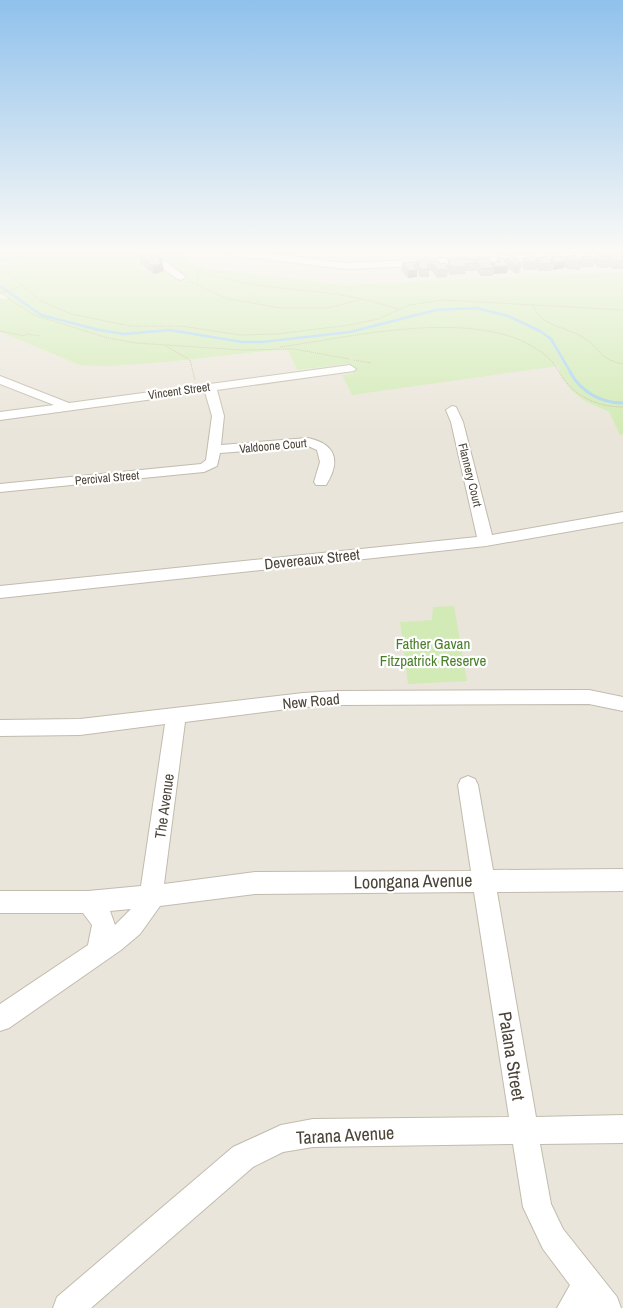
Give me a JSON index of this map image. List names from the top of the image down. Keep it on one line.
{"streets":{"street":["Vincent Street","Valdoone Court","Flannery Court","Percival Street","Devereaux Street","New Road","The Avenue","Loongana Avenue","Palana Street","Tarana Avenue"]},"crossings":[["Valdoone Court","Percival Street"],["Flannery Court","Devereaux Street"],["New Road","The Avenue"],["The Avenue","Loongana Avenue"],["Loongana Avenue","Palana Street"],["Palana Street","Tarana Avenue"]],"parks":["Father Gavan Fitzpatrick Reserve"]}
